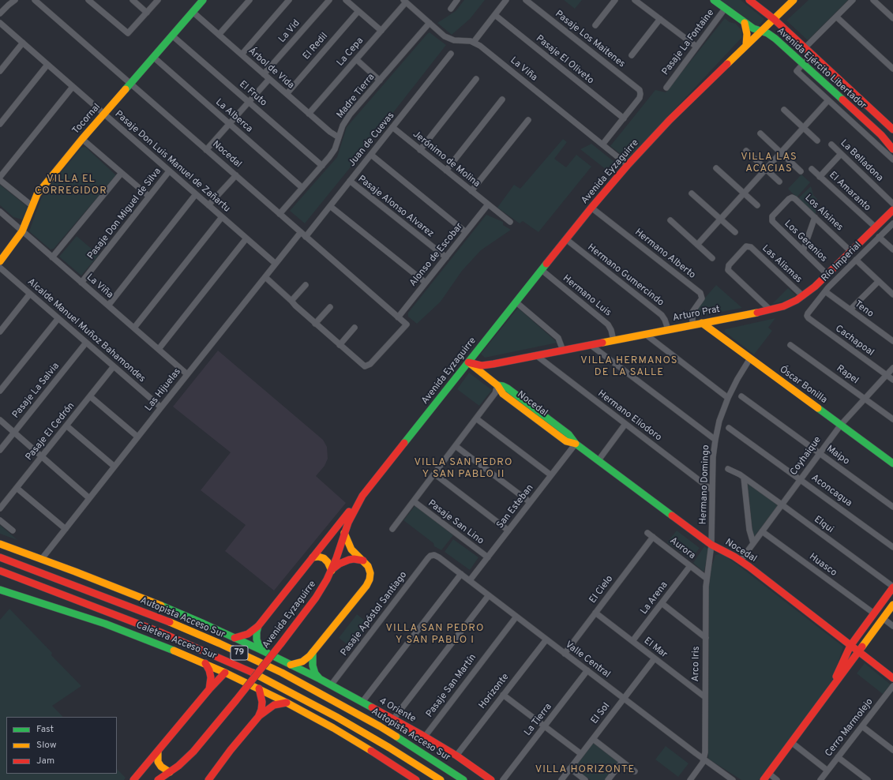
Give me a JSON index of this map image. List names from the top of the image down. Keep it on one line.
{"streets":{"main road":["Avenida Ejército Libertador","Tocornal","Nocedal","Avenida Eyzaguirre","Arturo Prat","Óscar Bonilla","Autopista Acceso Sur","Caletera Acceso Sur","79","4 Oriente"],"street":["La Vid","Pasaje Los Maitenes","Pasaje La Fontaine","El Redil","La Cepa","Pasaje El Oliveto","Árbol de Vida","La Viña","El Fruto","Madre Tierra","La Alberca","Juan de Cuevas","Jerónimo de Molina","La Belladona","Pasaje Don Luis Manuel de Zañartu","El Amaranto","Pasaje Alonso Alvarez","Los Alsines","Pasaje Don Miguel de Silva","Los Geranios","Hermano Alberto","Alonso de Escobar","Río Imperial","Las Alismas","Hermano Gumercindo","Hermano Luis","Teno","Alcalde Manuel Muñoz Bahamondes","Cachapoal","Rapel","Las Hijuelas","Pasaje La Salvia","Hermano Eliodoro","Pasaje El Cedrón","Maipo","Coyhaique","Hermano Domingo","Aconcagua","San Esteban","Pasaje San Lino","Elqui","Aurora","Huasco","El Cielo","La Arena","Pasaje Apóstol Santiago","El Mar","Valle Central","Arco Iris","Pasaje San Martín","Horizonte","El Sol","La Tierra","Cerro Marmolejo"]},"crossings":[["La Vid","Árbol de Vida"],["Pasaje Los Maitenes","Pasaje El Oliveto"],["Pasaje La Fontaine","Avenida Ejército Libertador"],["El Redil","Árbol de Vida"],["La Cepa","Árbol de Vida"],["Árbol de Vida","Madre Tierra"],["Árbol de Vida","Tocornal"],["Avenida Ejército Libertador","Avenida Eyzaguirre"],["La Viña","Tocornal"],["La Viña","Avenida Eyzaguirre"],["La Viña","Pasaje Don Miguel de Silva"],["La Viña","Las Hijuelas"],["El Fruto","Madre Tierra"],["El Fruto","Tocornal"],["Madre Tierra","La Alberca"],["Madre Tierra","Nocedal"],["La Alberca","Tocornal"],["Tocornal","Nocedal"],["Tocornal","Pasaje Don Luis Manuel de Zañartu"],["Juan de Cuevas","Nocedal"],["Juan de Cuevas","Jerónimo de Molina"],["Juan de Cuevas","Pasaje Alonso Alvarez"],["Nocedal","Avenida Eyzaguirre"],["Nocedal","Alonso de Escobar"],["Nocedal","Arturo Prat"],["Nocedal","Las Hijuelas"],["Nocedal","Coyhaique"],["Nocedal","Hermano Domingo"],["Nocedal","San Esteban"],["Nocedal","Arco Iris"],["Jerónimo de Molina","Alonso de Escobar"],["Pasaje Don Luis Manuel de Zañartu","Pasaje Don Miguel de Silva"],["Pasaje Don Luis Manuel de Zañartu","Las Hijuelas"],["Avenida Eyzaguirre","Hermano Alberto"],["Avenida Eyzaguirre","Hermano Gumercindo"],["Avenida Eyzaguirre","Hermano Luis"],["Avenida Eyzaguirre","Arturo Prat"],["El Amaranto","Arturo Prat"],["Pasaje Alonso Alvarez","Alonso de Escobar"],["Los Alsines","Los Geranios"],["Los Alsines","Arturo Prat"],["Los Geranios","Arturo Prat"],["Hermano Alberto","Arturo Prat"],["Río Imperial","Teno"],["Río Imperial","Cachapoal"],["Las Alismas","Arturo Prat"],["Hermano Gumercindo","Arturo Prat"],["Hermano Luis","Arturo Prat"],["Arturo Prat","Óscar Bonilla"],["Arturo Prat","Hermano Eliodoro"],["Alcalde Manuel Muñoz Bahamondes","Las Hijuelas"],["Alcalde Manuel Muñoz Bahamondes","Pasaje La Salvia"],["Alcalde Manuel Muñoz Bahamondes","Pasaje El Cedrón"],["Cachapoal","Coyhaique"],["Rapel","Coyhaique"],["Óscar Bonilla","Coyhaique"],["Óscar Bonilla","Hermano Domingo"],["Hermano Eliodoro","Hermano Domingo"],["Maipo","Coyhaique"],["Coyhaique","Aconcagua"],["Coyhaique","Elqui"],["Coyhaique","Huasco"],["Hermano Domingo","Arco Iris"],["San Esteban","Pasaje San Lino"],["San Esteban","Valle Central"],["Aurora","El Cielo"],["Aurora","La Arena"],["Aurora","Arco Iris"],["El Cielo","El Mar"],["El Cielo","Valle Central"],["La Arena","El Mar"],["Pasaje Apóstol Santiago","Valle Central"],["Pasaje Apóstol Santiago","4 Oriente"],["El Mar","Arco Iris"],["El Mar","El Sol"],["Valle Central","Arco Iris"],["Valle Central","Pasaje San Martín"],["Valle Central","Horizonte"],["Valle Central","El Sol"],["Valle Central","La Tierra"],["Pasaje San Martín","4 Oriente"],["Horizonte","4 Oriente"]],"districts":["VILLA LAS ACACIAS","VILLA EL CORREGIDOR","VILLA HERMANOS DE LA SALLE","VILLA SAN PEDRO Y SAN PABLO II","VILLA SAN PEDRO Y SAN PABLO I","VILLA HORIZONTE"],"legend":["Fast","Slow","Jam"]}
